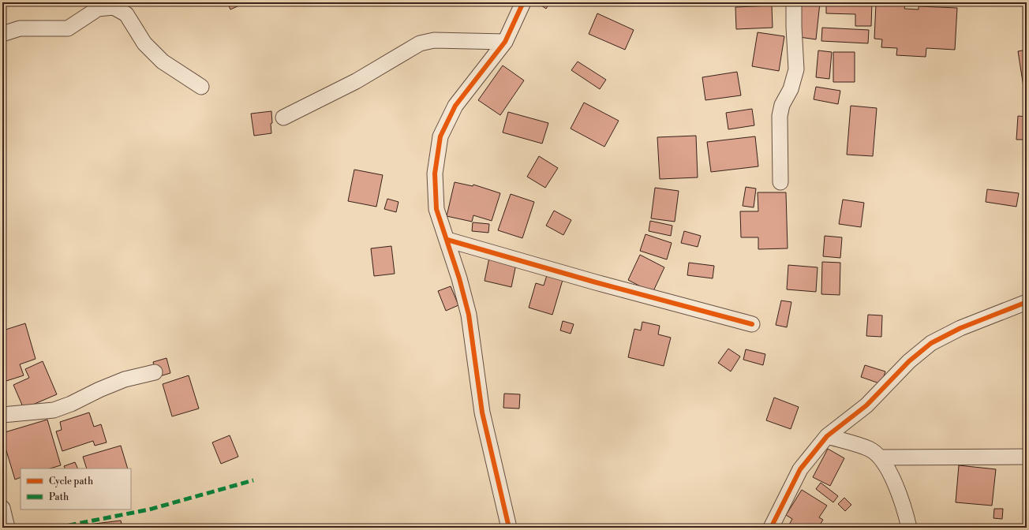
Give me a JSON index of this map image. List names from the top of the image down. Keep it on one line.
{"legend":["Cycle path","Path"]}
